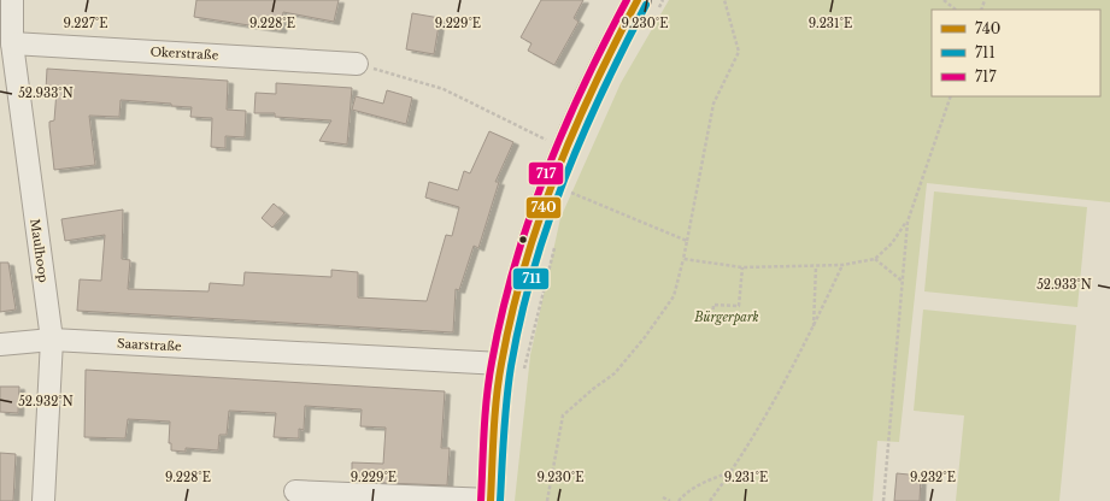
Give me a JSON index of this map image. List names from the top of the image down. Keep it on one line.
{"streets":{"street":["Okerstraße","Maulhoop","Saarstraße"]},"crossings":[["Okerstraße","Maulhoop"],["Maulhoop","Saarstraße"]],"parks":["Bürgerpark"],"lines":["transit line 740","transit line 717","transit line 711"],"legend":["740","711","717"],"coordinates":["9.227°E","9.228°E","9.229°E","9.230°E","9.231°E","52.933°N","52.932°N","9.232°E"]}
